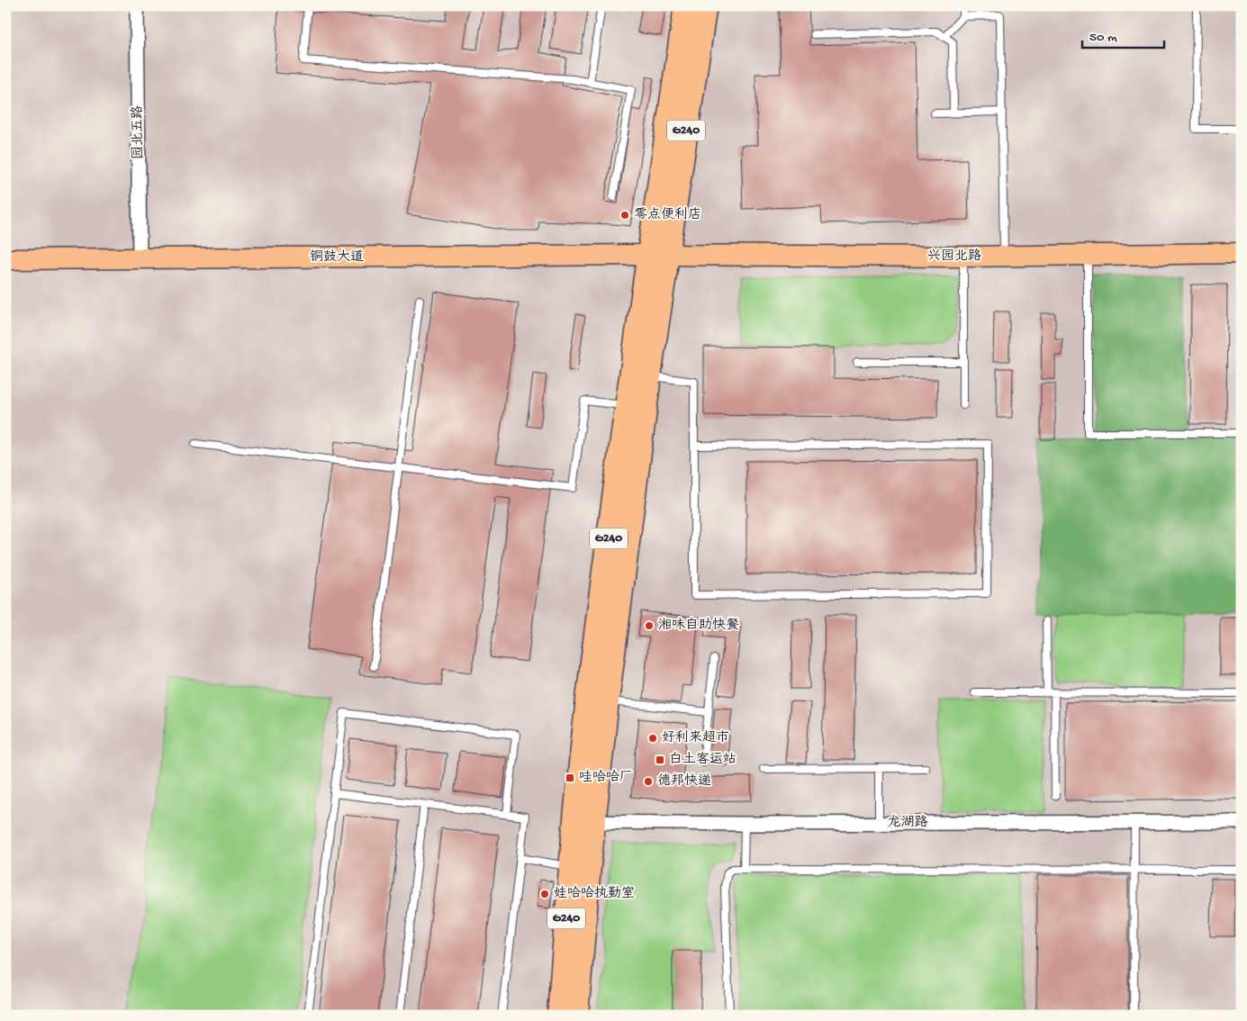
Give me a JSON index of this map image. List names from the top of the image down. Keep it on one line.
{"streets":{"highway":["G240"],"main road":["兴园北路","铜鼓大道"],"street":["园北五路","龙湖路"]},"crossings":[["G240","兴园北路"],["G240","铜鼓大道"],["G240","龙湖路"],["园北五路","铜鼓大道"],["兴园北路","铜鼓大道"]],"places":{"other":["零点便利店","湘味自助快餐","好利来超市","德邦快递","娃哈哈执勤室"],"transit":["白土客运站","哇哈哈厂"]},"scale_bar":"50 m"}
